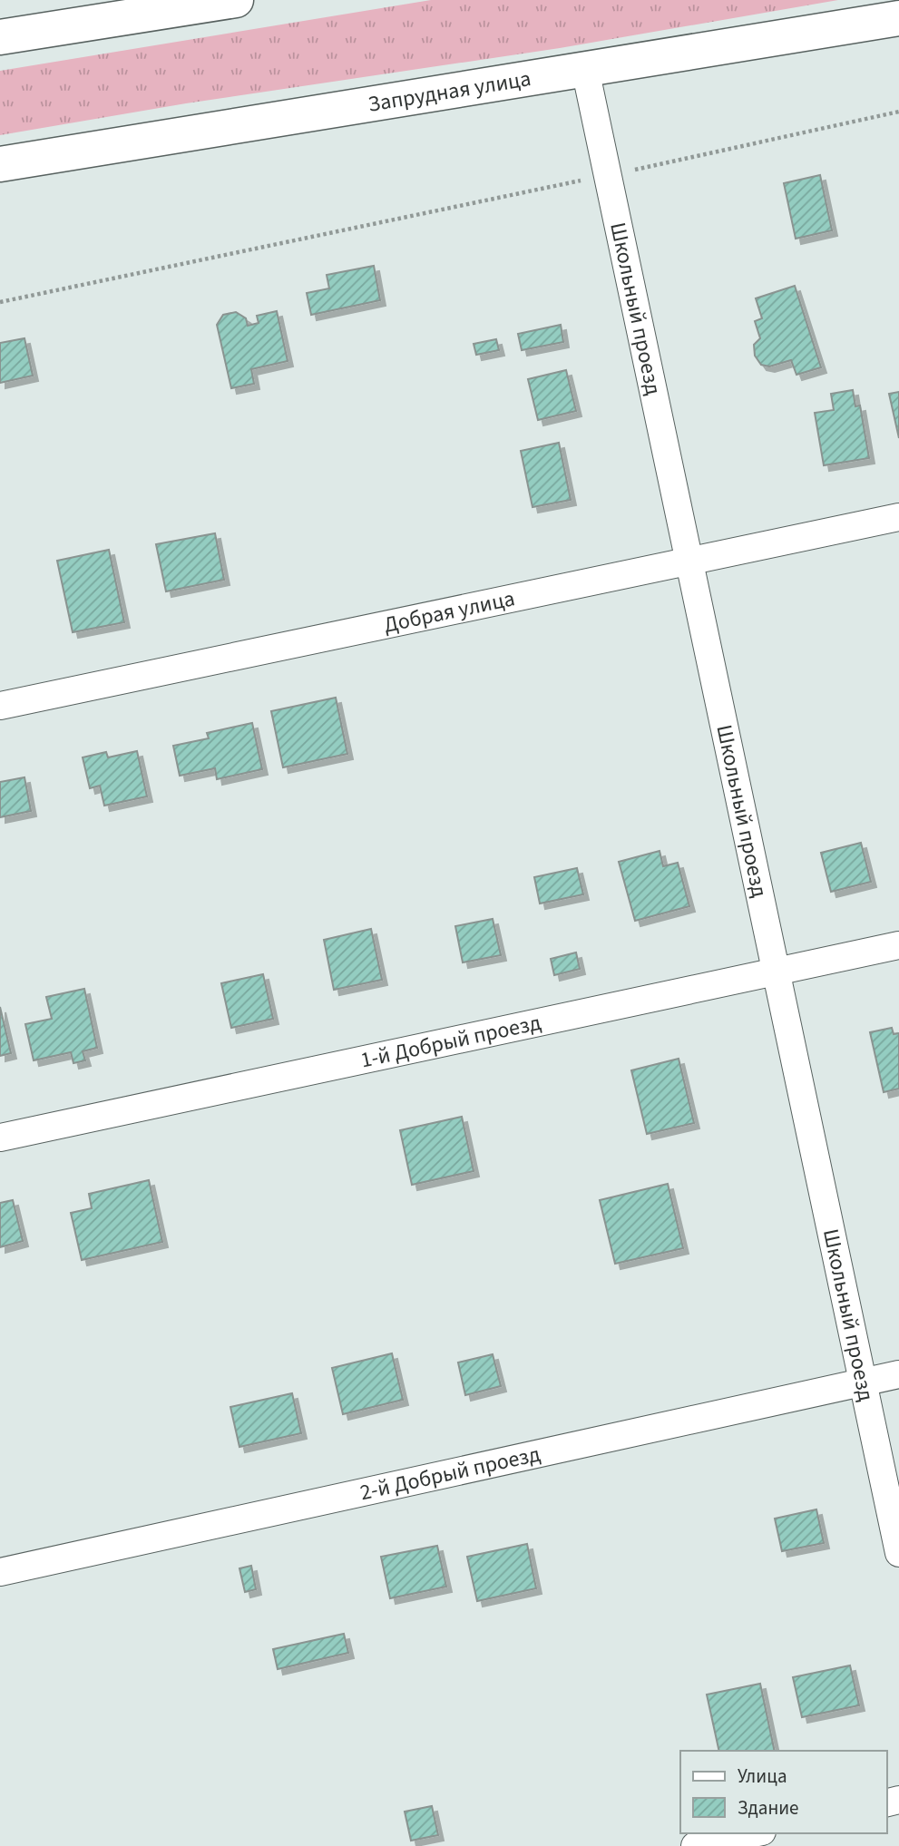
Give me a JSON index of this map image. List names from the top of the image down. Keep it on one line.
{"streets":{"main road":["Запрудная улица"],"street":["Школьный проезд","Добрая улица","1-й Добрый проезд","2-й Добрый проезд"]},"crossings":[["Запрудная улица","Школьный проезд"],["Школьный проезд","Добрая улица"],["Школьный проезд","1-й Добрый проезд"],["Школьный проезд","2-й Добрый проезд"]],"legend":["Улица","Здание"]}
